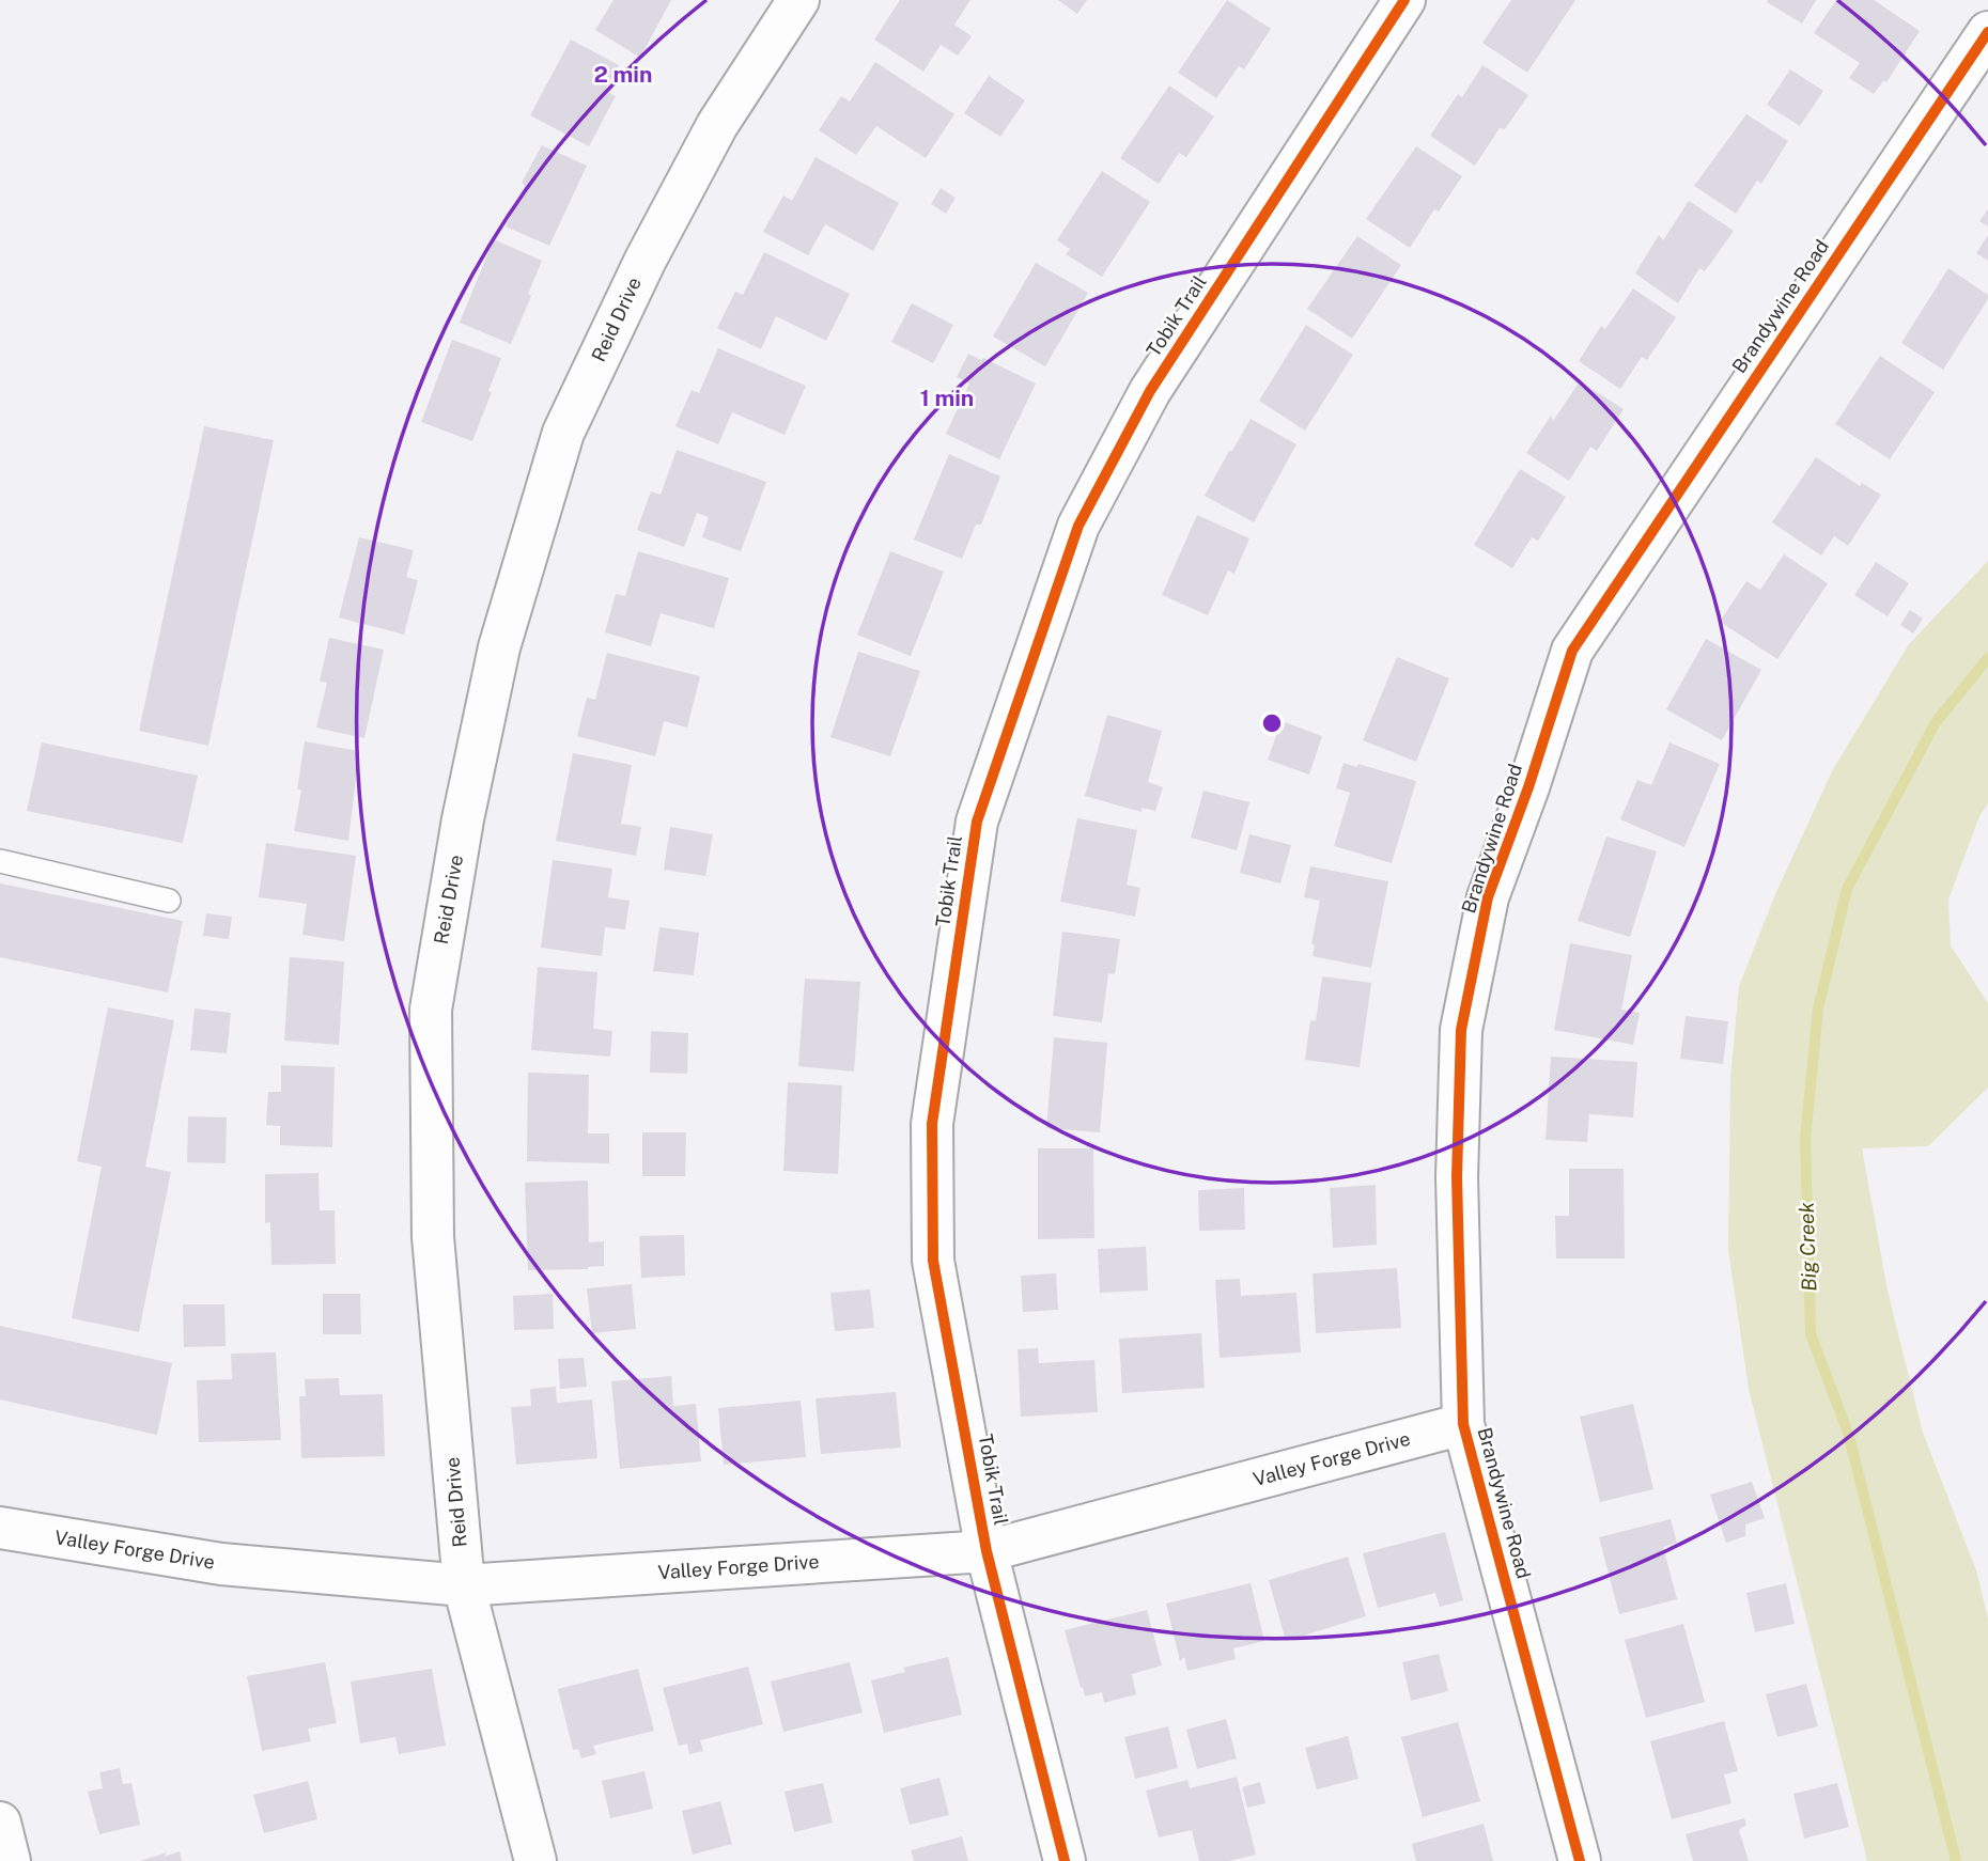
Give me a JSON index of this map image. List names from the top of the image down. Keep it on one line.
{"streets":{"street":["Brandywine Road","Tobik Trail","Reid Drive","Valley Forge Drive"]},"crossings":[["Brandywine Road","Valley Forge Drive"],["Tobik Trail","Valley Forge Drive"],["Reid Drive","Valley Forge Drive"]],"water":["Big Creek"],"rings":["2 min","1 min"]}
